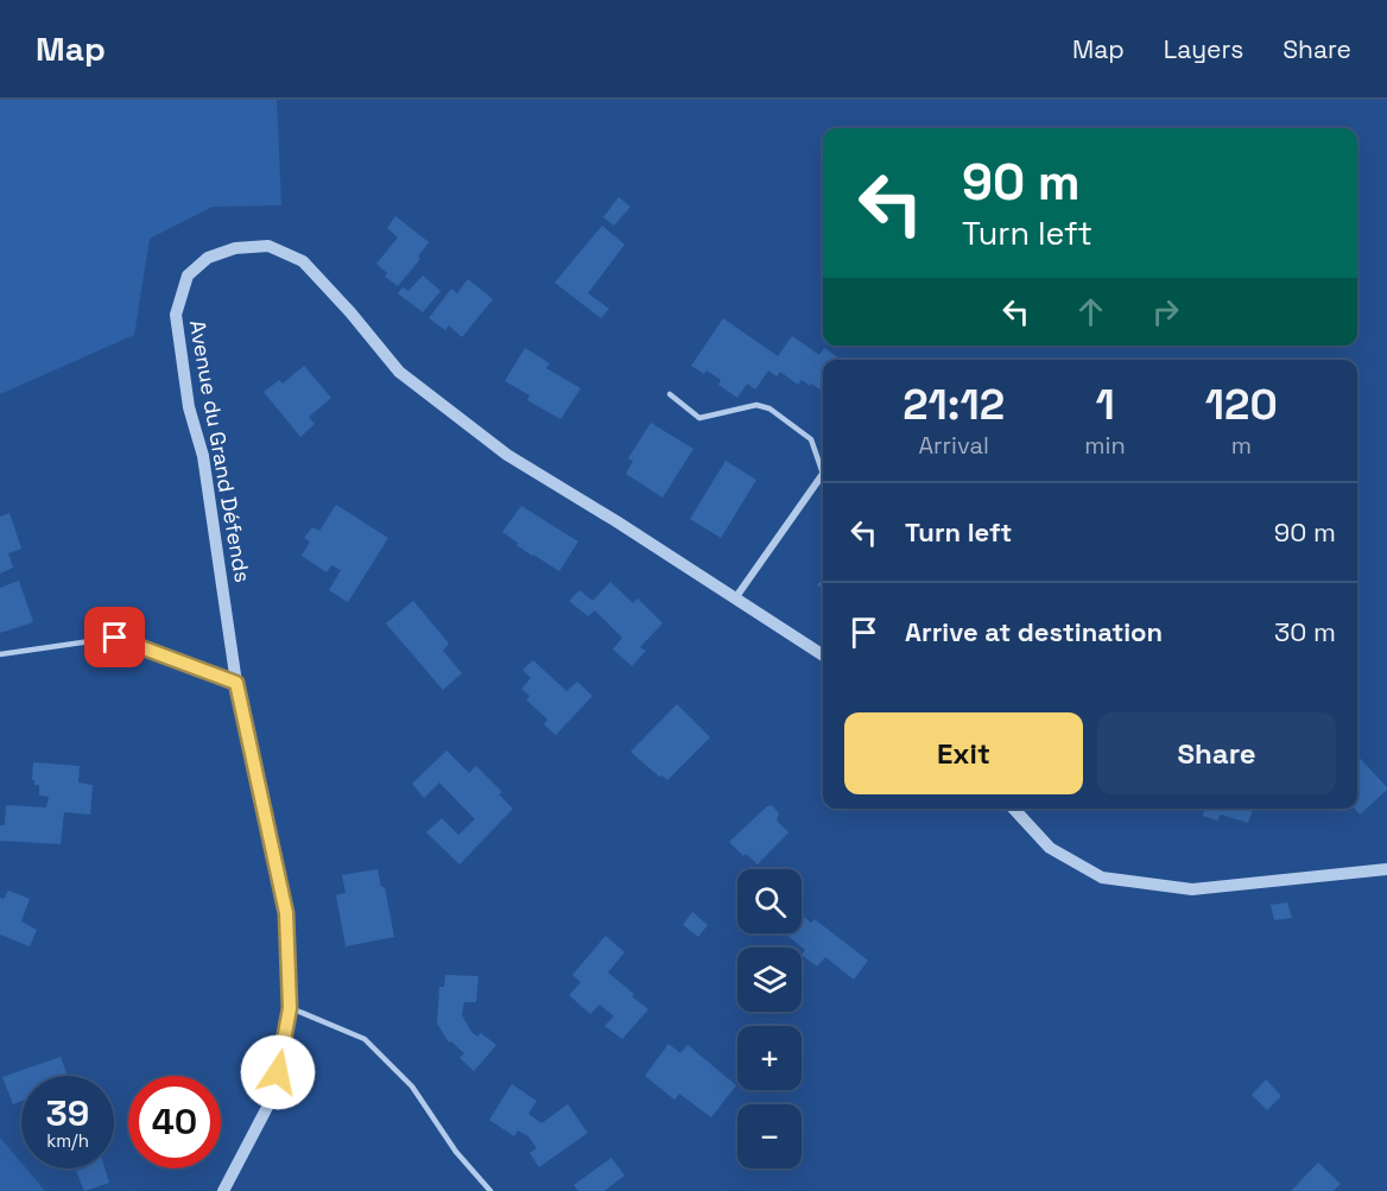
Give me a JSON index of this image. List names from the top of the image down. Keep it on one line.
{"streets":{"street":["Avenue du Grand Défends"]},"page":{"header":"Map","nav":["Map","Layers","Share"],"turn":["90 m","Turn left"],"eta":["21:12","Arrival","1","min","120","m"],"list":[{"name":"Turn left","value":"90 m"},{"name":"Arrive at destination","value":"30 m"}],"buttons":["Exit","Share"],"map_buttons":["+","−"],"speed":"39 km/h","limit":"40"}}
